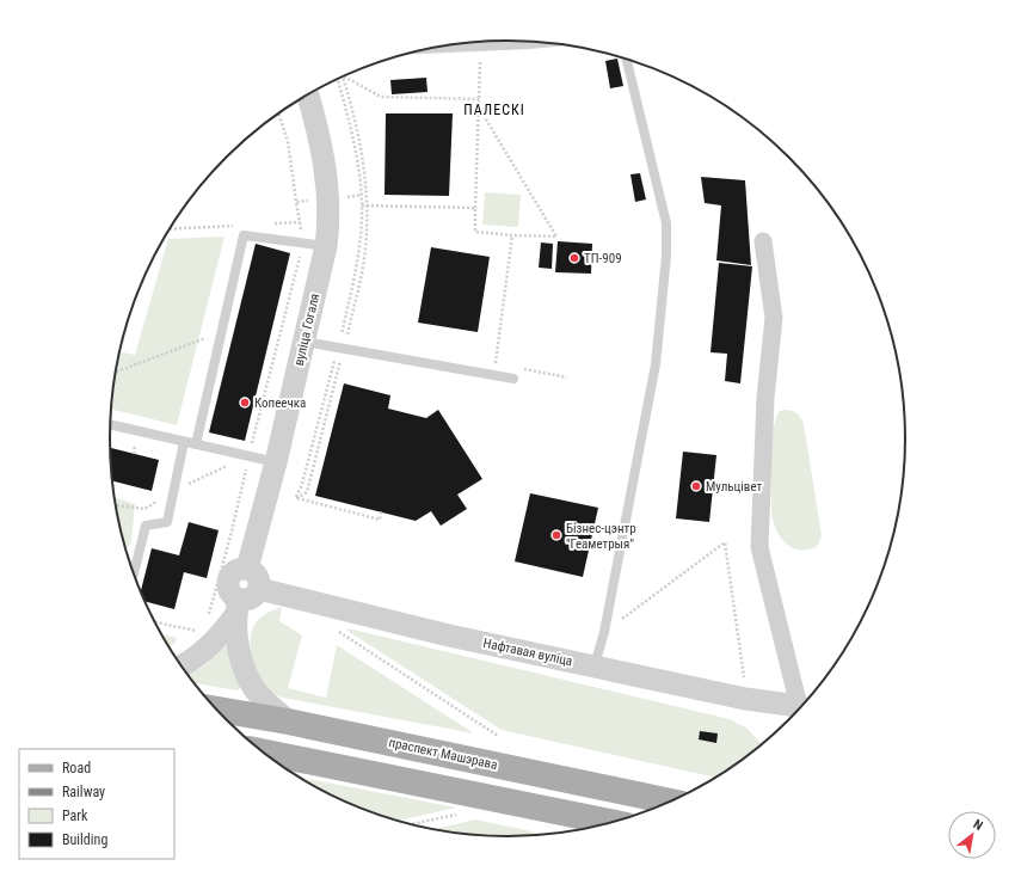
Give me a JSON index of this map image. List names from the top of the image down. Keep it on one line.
{"streets":{"main road":["праспект Машэрава"],"street":["вуліца Гогаля","Нафтавая вуліца"]},"crossings":[["вуліца Гогаля","Нафтавая вуліца"]],"districts":["ПАЛЕСКІ"],"places":["ТП-909","Копеечка","Мульцівет","Бізнес-цэнтр \"Геаметрыя\""],"legend":["Road","Railway","Park","Building"],"north":"top right"}
